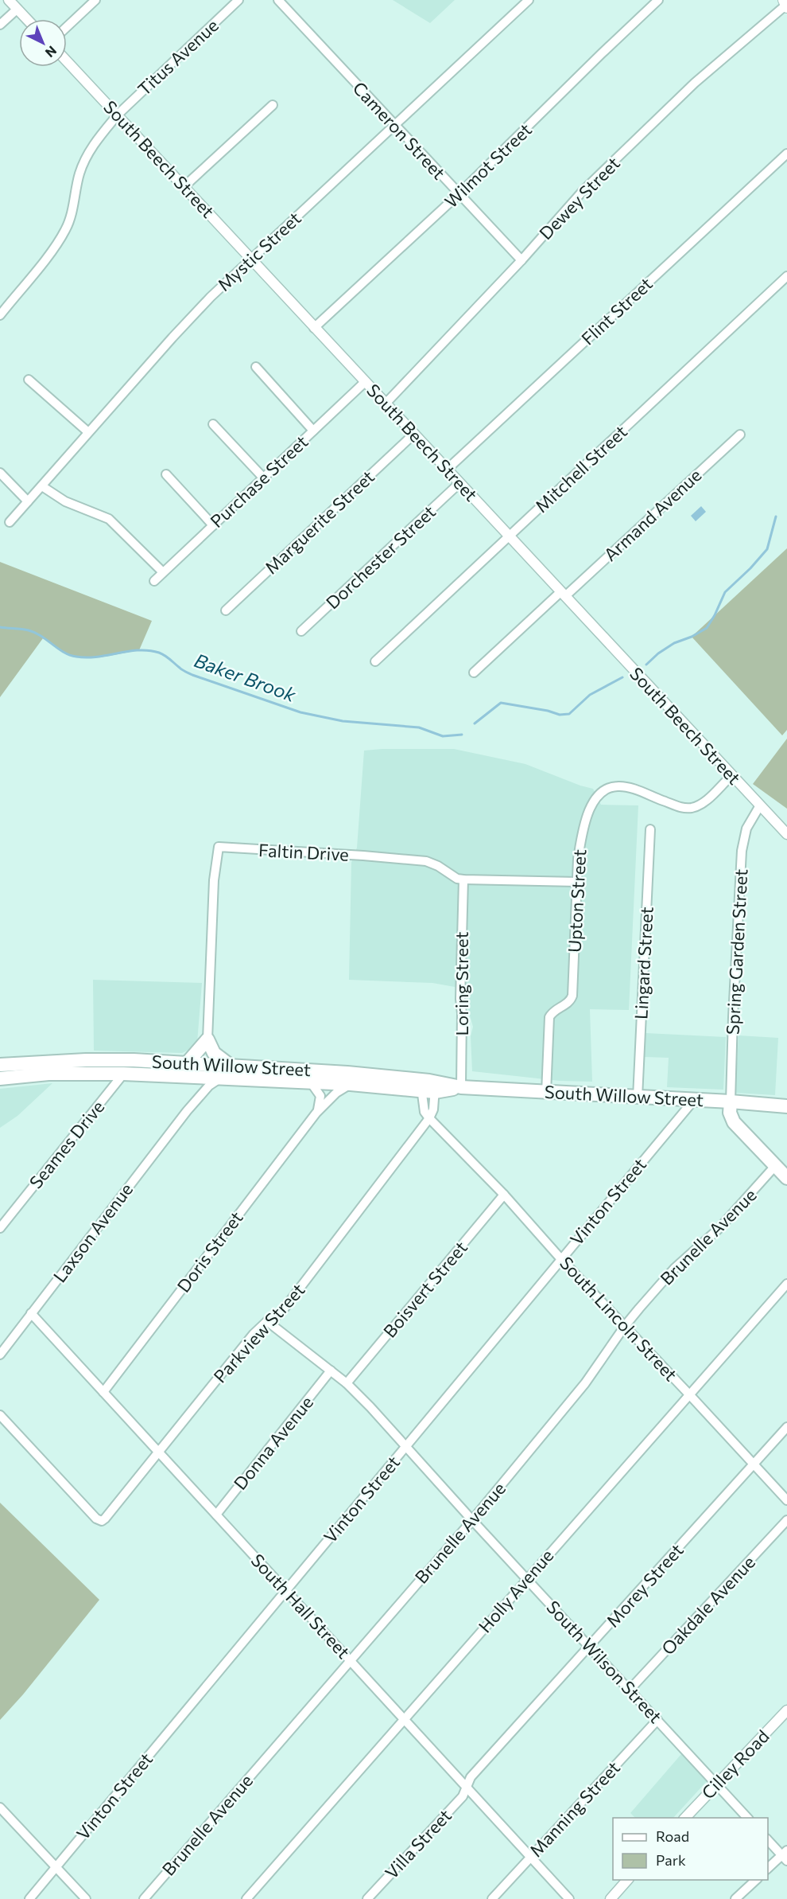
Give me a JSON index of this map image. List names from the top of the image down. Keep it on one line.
{"streets":{"main road":["South Willow Street"],"street":["Titus Avenue","Cameron Street","South Beech Street","Wilmot Street","Dewey Street","Mystic Street","Flint Street","Mitchell Street","Purchase Street","Armand Avenue","Marguerite Street","Dorchester Street","Faltin Drive","Upton Street","Spring Garden Street","Lingard Street","Loring Street","Seames Drive","Vinton Street","Laxson Avenue","Brunelle Avenue","Doris Street","Boisvert Street","South Lincoln Street","Parkview Street","Donna Avenue","Morey Street","Holly Avenue","Oakdale Avenue","South Hall Street","South Wilson Street","Cilley Road","Manning Street","Villa Street"]},"crossings":[["Titus Avenue","South Beech Street"],["Cameron Street","Wilmot Street"],["Cameron Street","Dewey Street"],["Cameron Street","Mystic Street"],["South Beech Street","Wilmot Street"],["South Beech Street","Dewey Street"],["South Beech Street","Mystic Street"],["South Beech Street","Flint Street"],["South Beech Street","Mitchell Street"],["South Beech Street","Purchase Street"],["South Beech Street","Armand Avenue"],["South Beech Street","Marguerite Street"],["South Beech Street","Dorchester Street"],["South Beech Street","Upton Street"],["South Beech Street","Spring Garden Street"],["Faltin Drive","Upton Street"],["Faltin Drive","Loring Street"],["Upton Street","South Willow Street"],["Spring Garden Street","South Willow Street"],["Lingard Street","South Willow Street"],["Loring Street","South Willow Street"],["South Willow Street","Seames Drive"],["South Willow Street","Vinton Street"],["South Willow Street","Laxson Avenue"],["South Willow Street","Doris Street"],["South Willow Street","South Lincoln Street"],["Vinton Street","South Lincoln Street"],["Vinton Street","South Hall Street"],["Vinton Street","South Wilson Street"],["Laxson Avenue","South Hall Street"],["Brunelle Avenue","South Lincoln Street"],["Brunelle Avenue","South Hall Street"],["Brunelle Avenue","South Wilson Street"],["Doris Street","South Hall Street"],["Boisvert Street","South Lincoln Street"],["Boisvert Street","South Wilson Street"],["South Lincoln Street","Parkview Street"],["South Lincoln Street","Morey Street"],["South Lincoln Street","Holly Avenue"],["Parkview Street","South Hall Street"],["Parkview Street","South Wilson Street"],["Donna Avenue","South Hall Street"],["Donna Avenue","South Wilson Street"],["Morey Street","South Hall Street"],["Morey Street","South Wilson Street"],["Morey Street","Villa Street"],["Holly Avenue","South Hall Street"],["Holly Avenue","South Wilson Street"],["Oakdale Avenue","South Wilson Street"],["South Hall Street","Manning Street"],["South Hall Street","Villa Street"],["South Wilson Street","Cilley Road"],["South Wilson Street","Manning Street"]],"water":["Baker Brook"],"legend":["Road","Park"],"north":"bottom right"}
